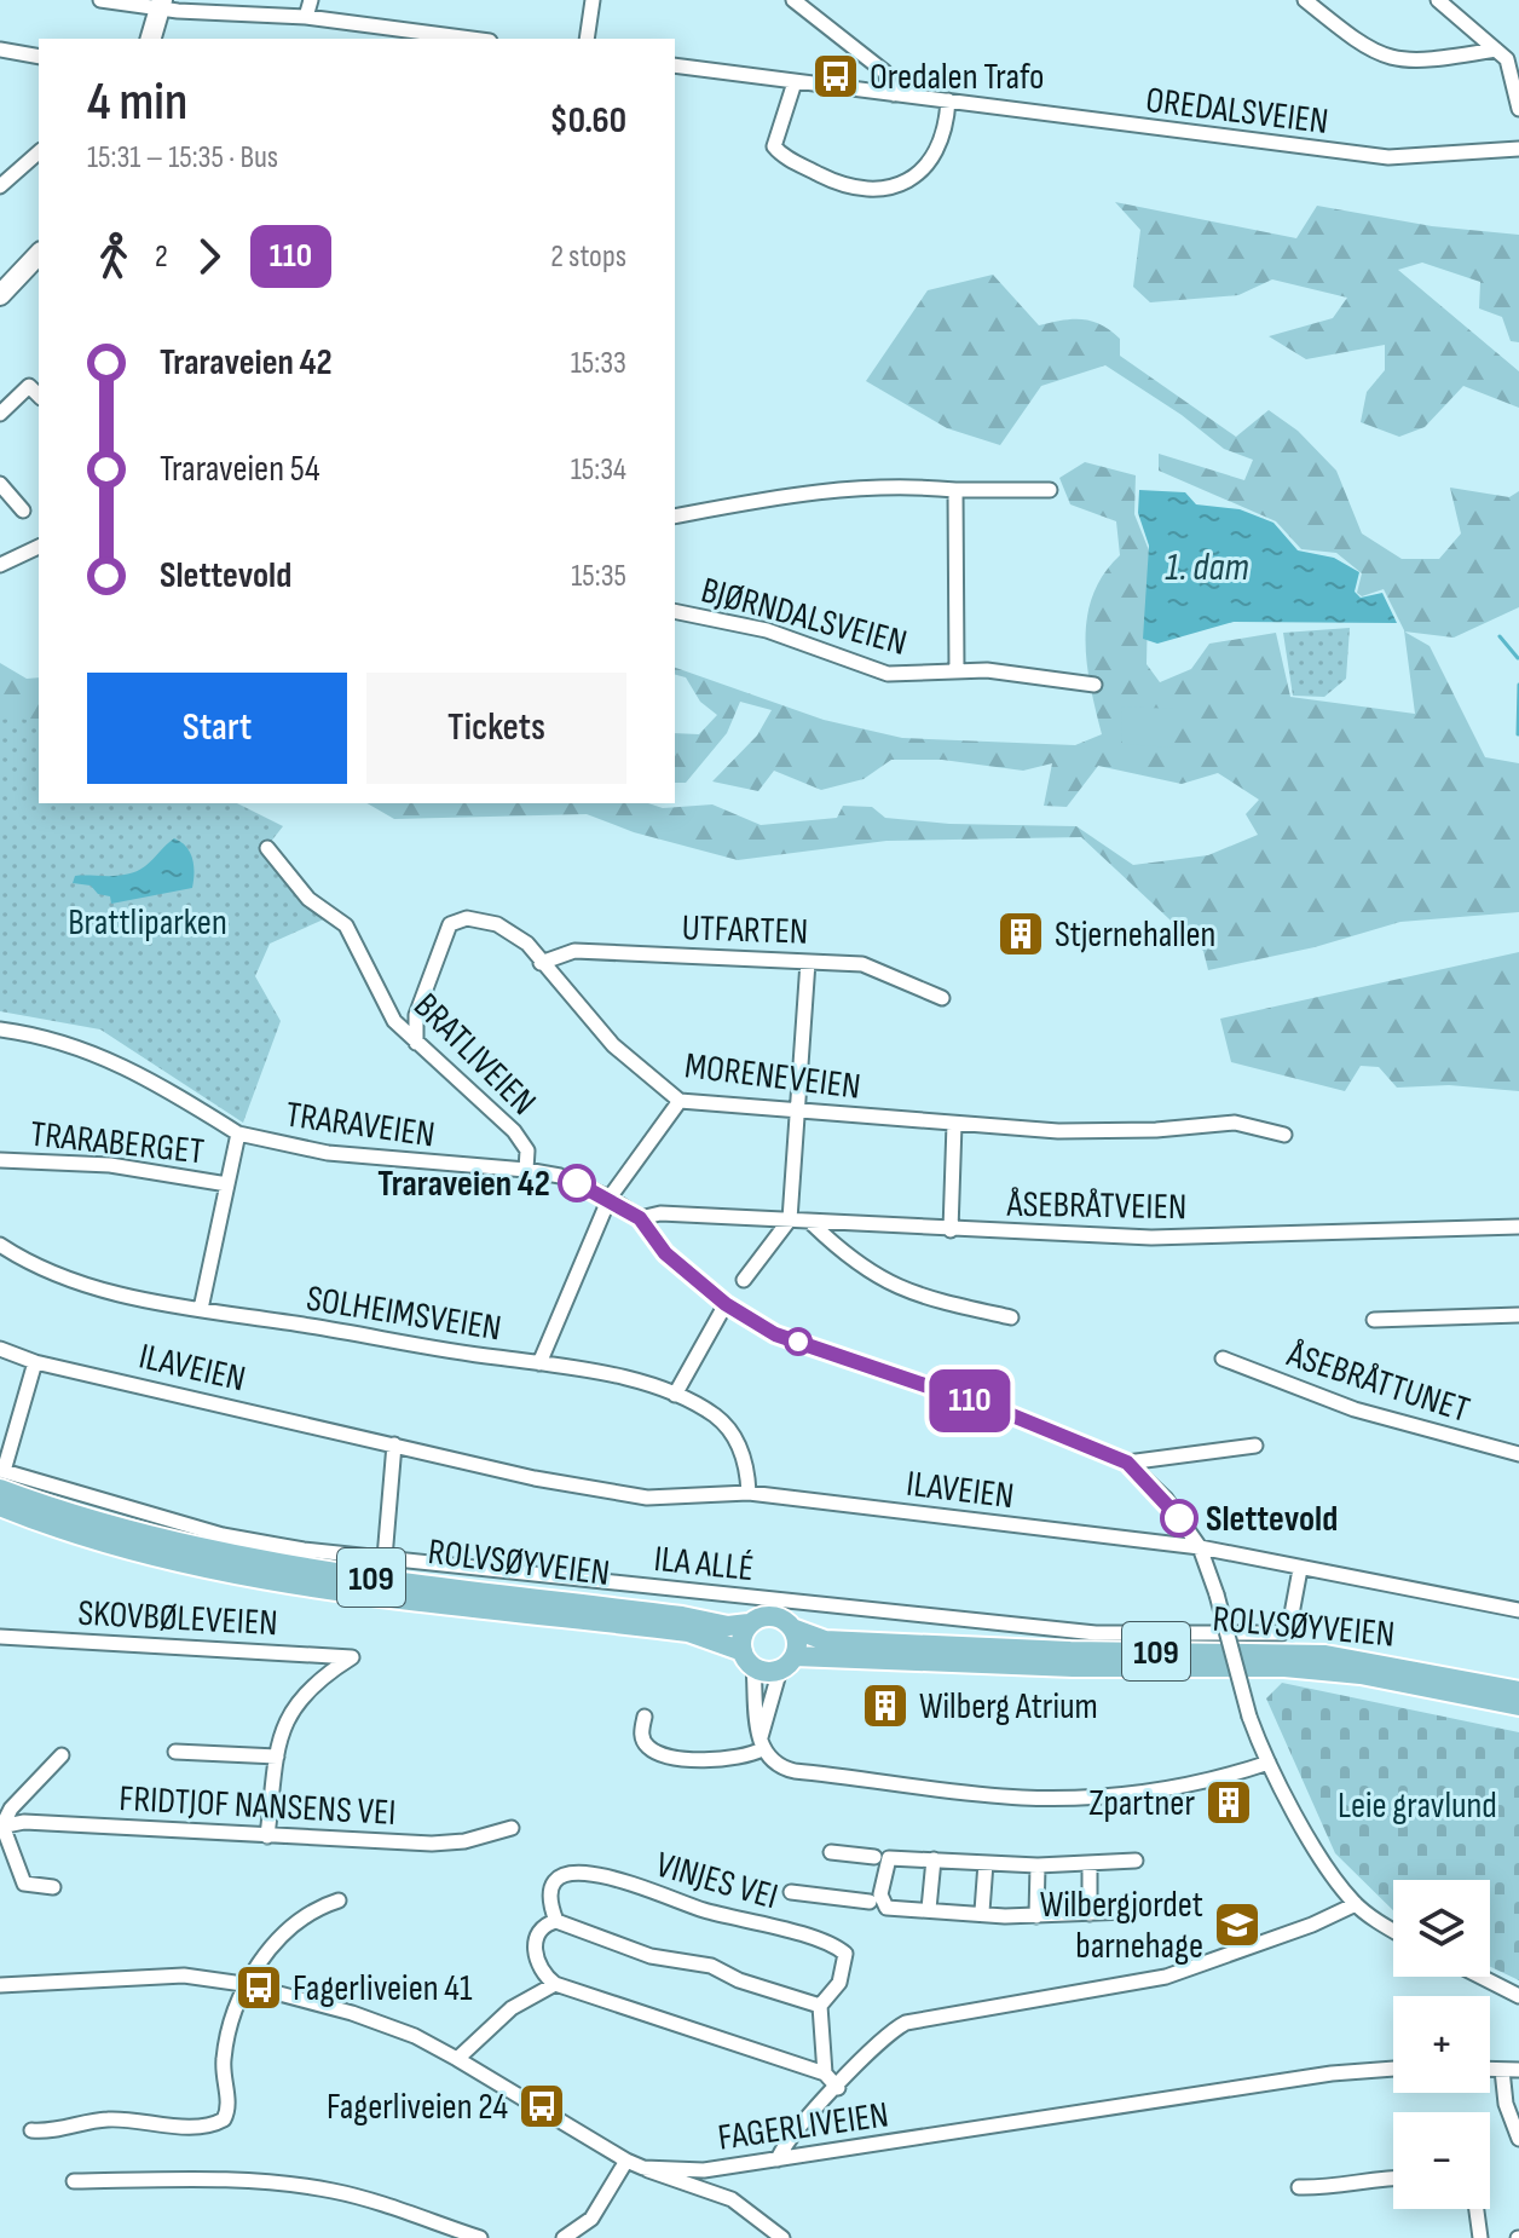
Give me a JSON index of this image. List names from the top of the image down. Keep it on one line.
{"streets":{"main road":["ROLVSØYVEIEN","109"],"street":["OREDALSVEIEN","BJØRNDALSVEIEN","UTFARTEN","BRATLIVEIEN","MORENEVEIEN","TRARAVEIEN","TRARABERGET","ÅSEBRÅTVEIEN","SOLHEIMSVEIEN","ILAVEIEN","ÅSEBRÅTTUNET","ILA ALLÉ","SKOVBØLEVEIEN","FRIDTJOF NANSENS VEI","VINJES VEI","FAGERLIVEIEN"]},"crossings":[["UTFARTEN","MORENEVEIEN"],["BRATLIVEIEN","MORENEVEIEN"],["BRATLIVEIEN","TRARAVEIEN"],["TRARAVEIEN","ÅSEBRÅTVEIEN"],["TRARAVEIEN","ILAVEIEN"],["SOLHEIMSVEIEN","ILAVEIEN"],["ILAVEIEN","ILA ALLÉ"],["ROLVSØYVEIEN","109"]],"water":["1. dam"],"parks":["Brattliparken","Leie gravlund"],"places":{"bus stop":["Oredalen Trafo","Fagerliveien 41","Fagerliveien 24"],"building":["Stjernehallen","Wilberg Atrium","Zpartner"],"other":["Traraveien 42","Slettevold"],"school or university":["Wilbergjordet barnehage"]},"lines":["bus line 110"],"page":{"on_map":"110","heading":["4 min","15:31 – 15:35 · Bus","$0.60"],"legs":["2","110","2 stops"],"list":[{"name":"Traraveien 42","value":"15:33"},{"name":"Traraveien 54","value":"15:34"},{"name":"Slettevold","value":"15:35"}],"buttons":["Start","Tickets"],"map_buttons":["+","−"]}}
